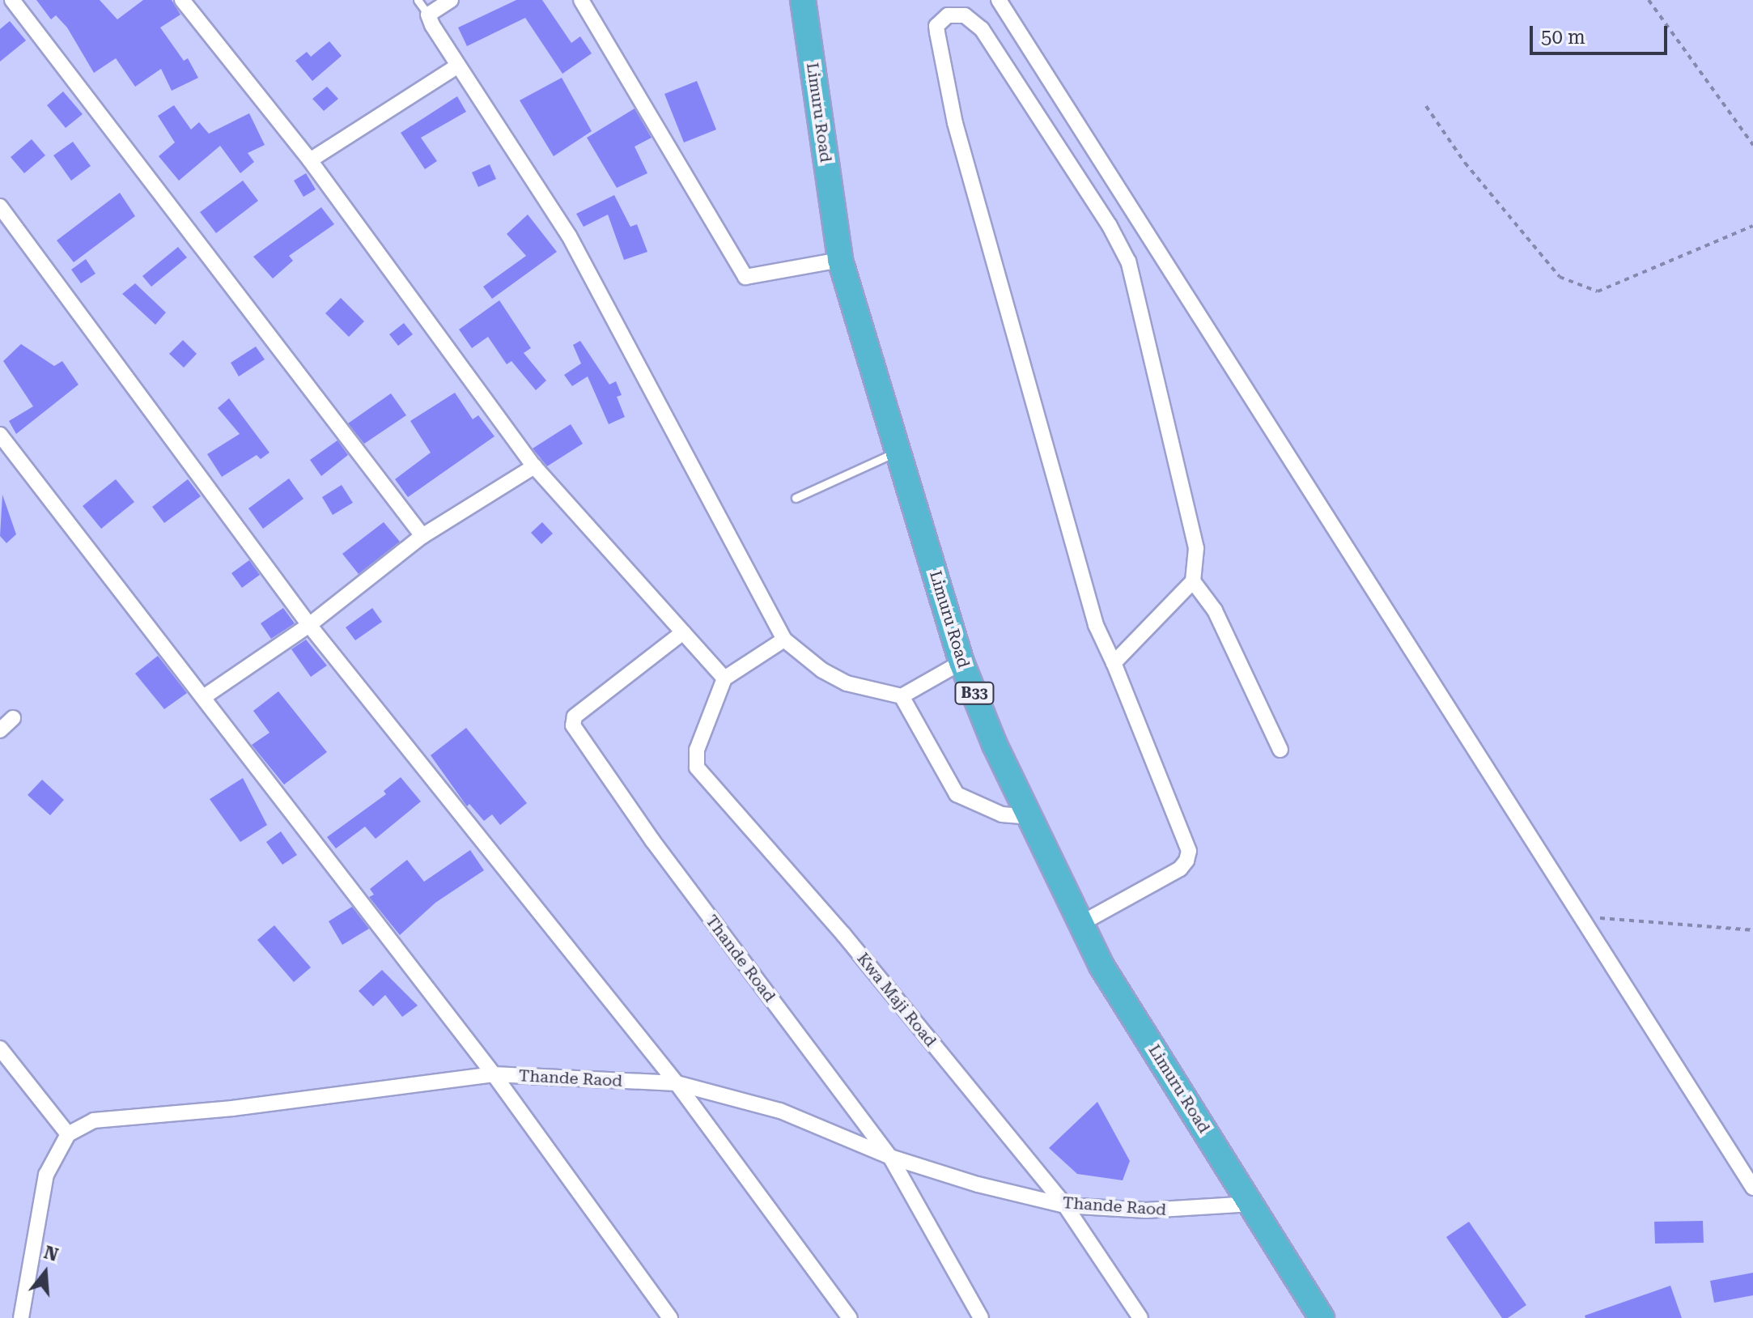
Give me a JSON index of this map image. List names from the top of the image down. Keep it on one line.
{"streets":{"highway":["Limuru Road","B33"],"street":["Thande Road","Kwa Maji Road","Thande Raod"]},"crossings":[["Limuru Road","Thande Raod"],["Thande Road","Thande Raod"],["Kwa Maji Road","Thande Raod"]],"scale_bar":"50 m","north":"top"}
